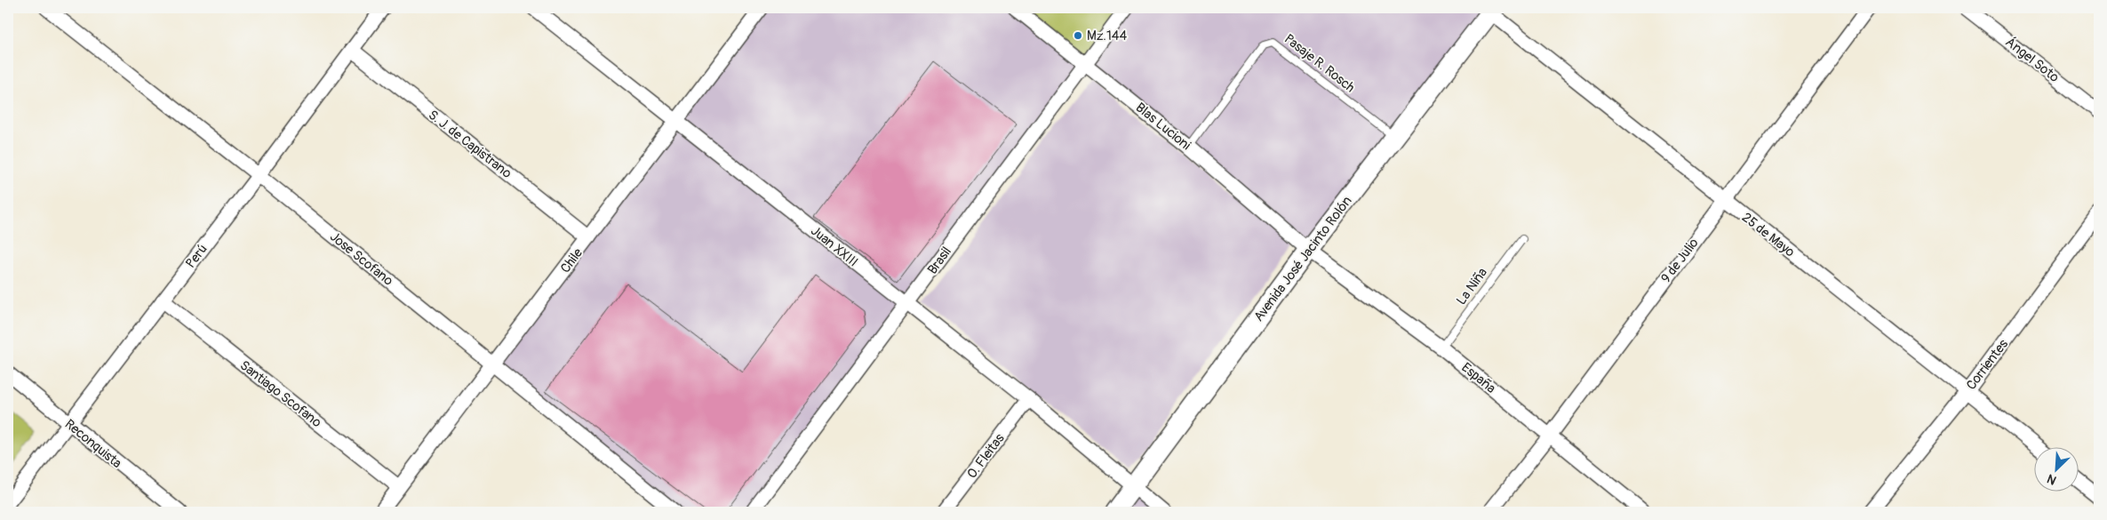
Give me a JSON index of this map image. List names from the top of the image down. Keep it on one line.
{"streets":{"street":["Ángel Soto","Blas Lucioni","S. J. de Capistrano","25 de Mayo","Juan XXIII","Perú","Jose Scofano","Avenida José Jacinto Rolón","Chile","Brasil","9 de Julio","Corrientes","España","Santiago Scofano","Reconquista","O. Fleitas"],"lane":["Pasaje R. Rosch","La Niña"]},"crossings":[["Pasaje R. Rosch","Blas Lucioni"],["Pasaje R. Rosch","Avenida José Jacinto Rolón"],["Blas Lucioni","Avenida José Jacinto Rolón"],["Blas Lucioni","Brasil"],["Blas Lucioni","España"],["S. J. de Capistrano","Perú"],["S. J. de Capistrano","Chile"],["25 de Mayo","Avenida José Jacinto Rolón"],["25 de Mayo","9 de Julio"],["25 de Mayo","Corrientes"],["Juan XXIII","Avenida José Jacinto Rolón"],["Juan XXIII","Chile"],["Juan XXIII","Brasil"],["Juan XXIII","O. Fleitas"],["Perú","Jose Scofano"],["Perú","Santiago Scofano"],["Perú","Reconquista"],["Jose Scofano","Chile"],["Avenida José Jacinto Rolón","España"],["Chile","Santiago Scofano"],["9 de Julio","España"],["La Niña","España"]],"places":["Mz.144"],"north":"bottom left"}
